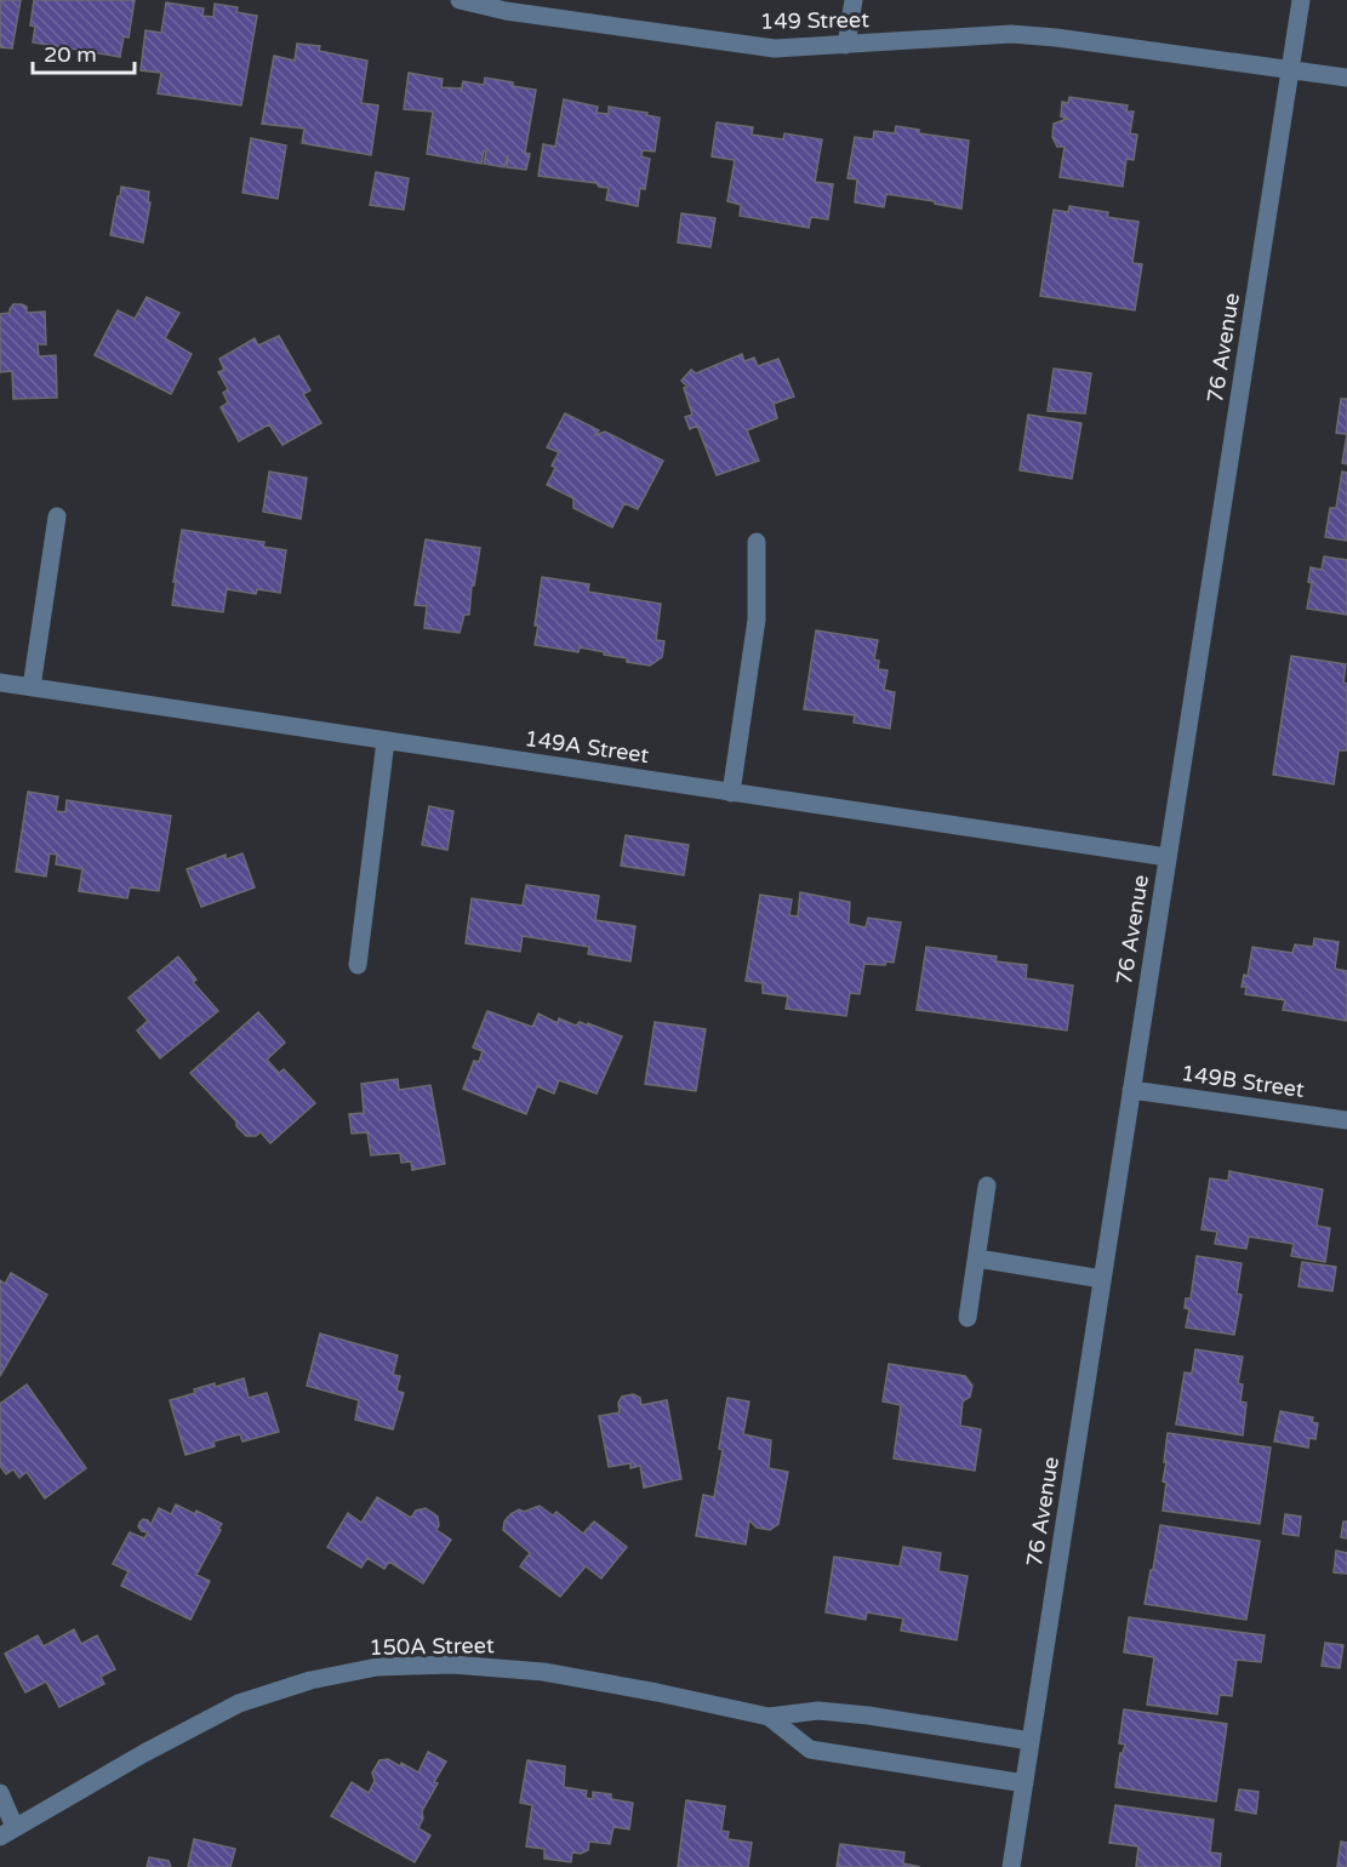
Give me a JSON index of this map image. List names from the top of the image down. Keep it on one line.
{"streets":{"street":["149 Street","76 Avenue","149A Street","149B Street","150A Street"]},"crossings":[["149 Street","76 Avenue"],["76 Avenue","149A Street"],["76 Avenue","149B Street"],["76 Avenue","150A Street"]],"scale_bar":"20 m"}
